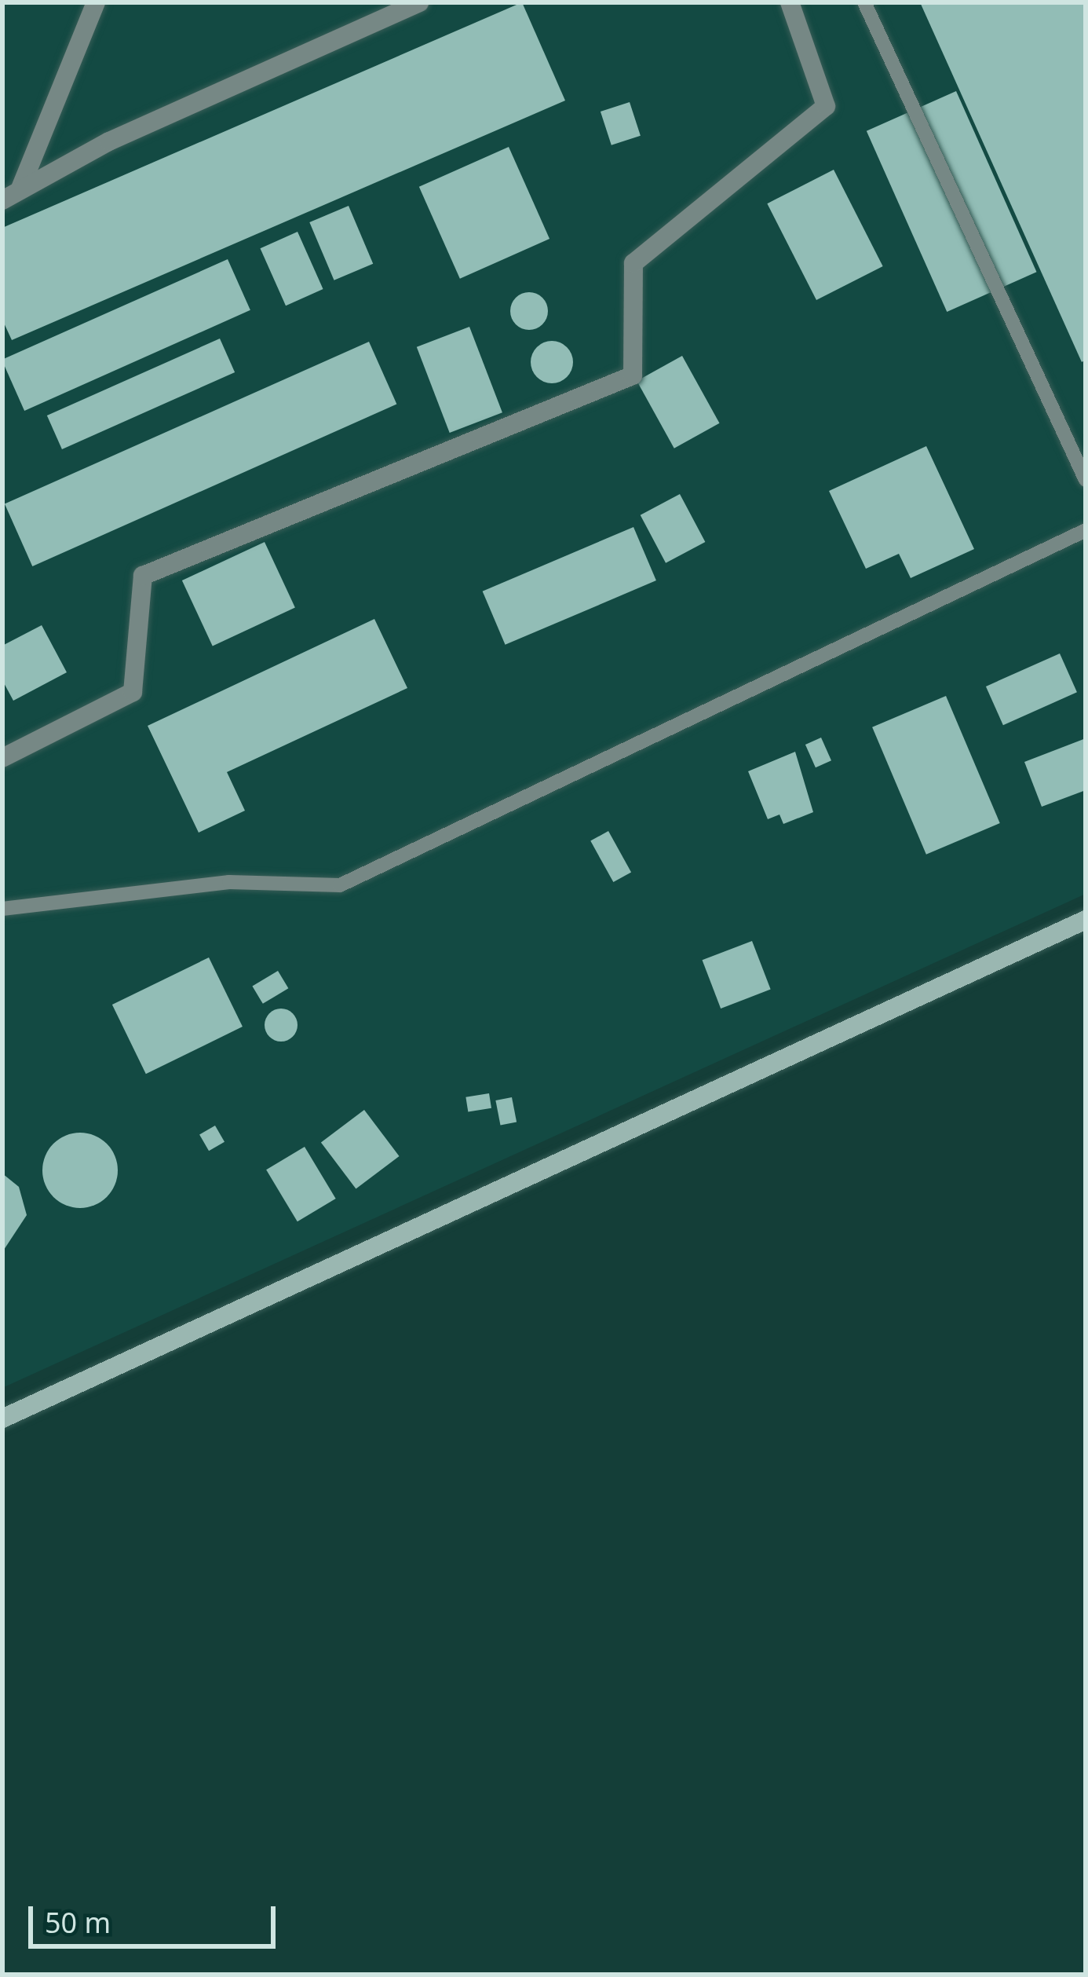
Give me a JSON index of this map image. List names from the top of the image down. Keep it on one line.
{"scale_bar":"50 m"}
